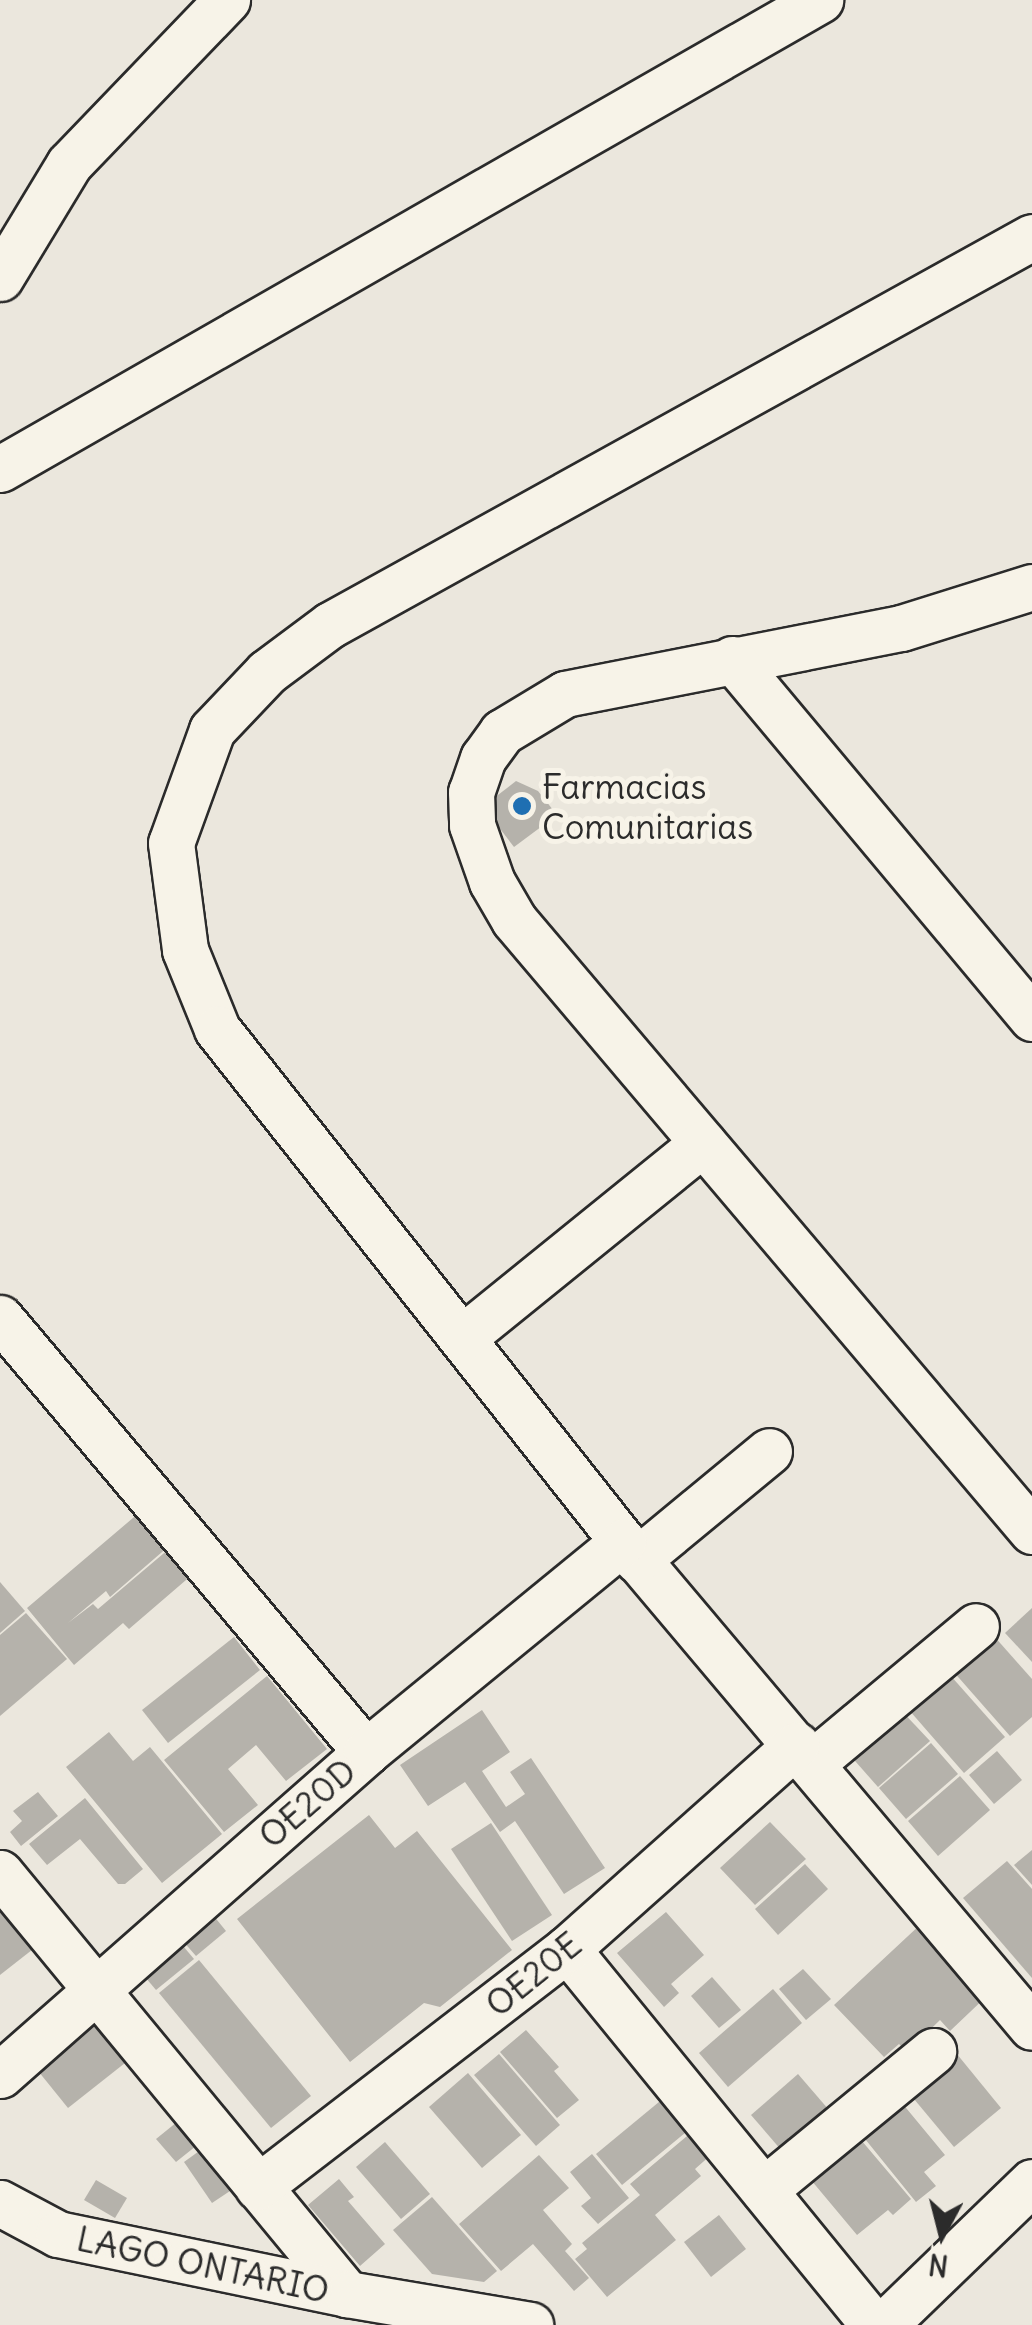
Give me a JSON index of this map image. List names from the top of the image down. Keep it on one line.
{"streets":{"street":["OE20D","OE20E","LAGO ONTARIO"]},"places":["Farmacias Comunitarias"],"north":"bottom"}
